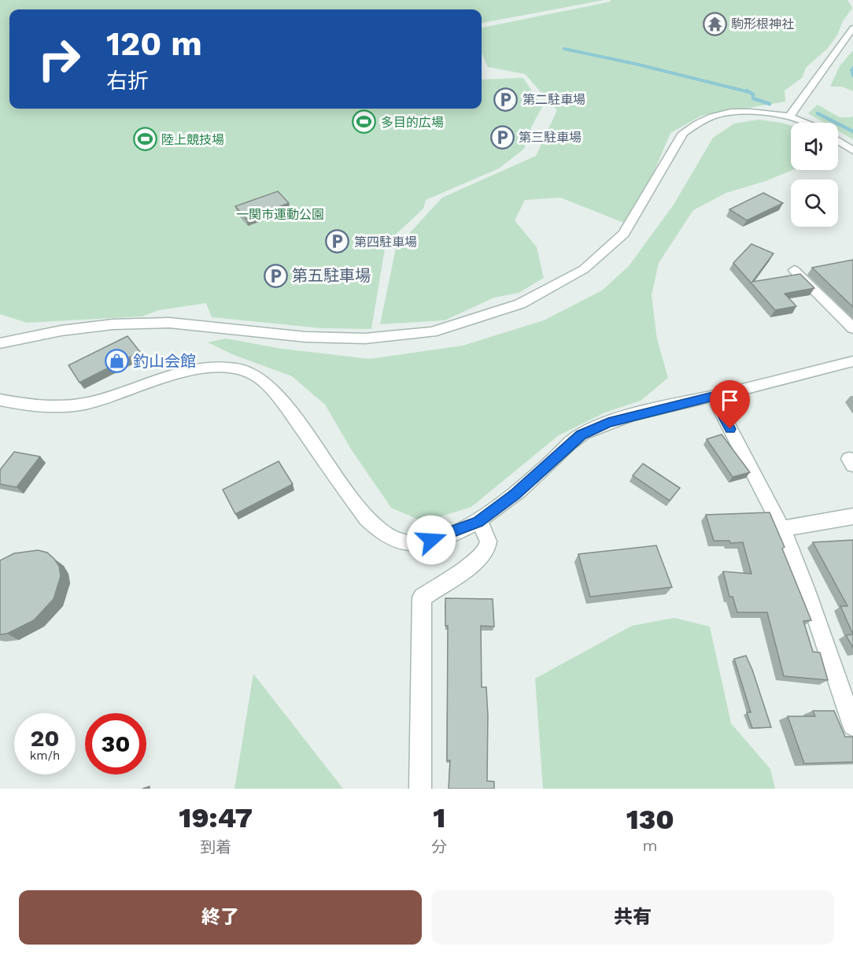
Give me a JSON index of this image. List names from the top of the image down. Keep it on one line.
{"parks":["一関市運動公園"],"places":{"temple":["駒形根神社"],"parking":["第二駐車場","第三駐車場","第四駐車場","第五駐車場"],"sports":["多目的広場","陸上競技場"],"shop":["釣山会館"]},"page":{"turn":["120 m","右折"],"speed":"20 km/h","limit":"30","eta":["19:47","到着","1","分","130","m"],"buttons":["終了","共有"]}}
